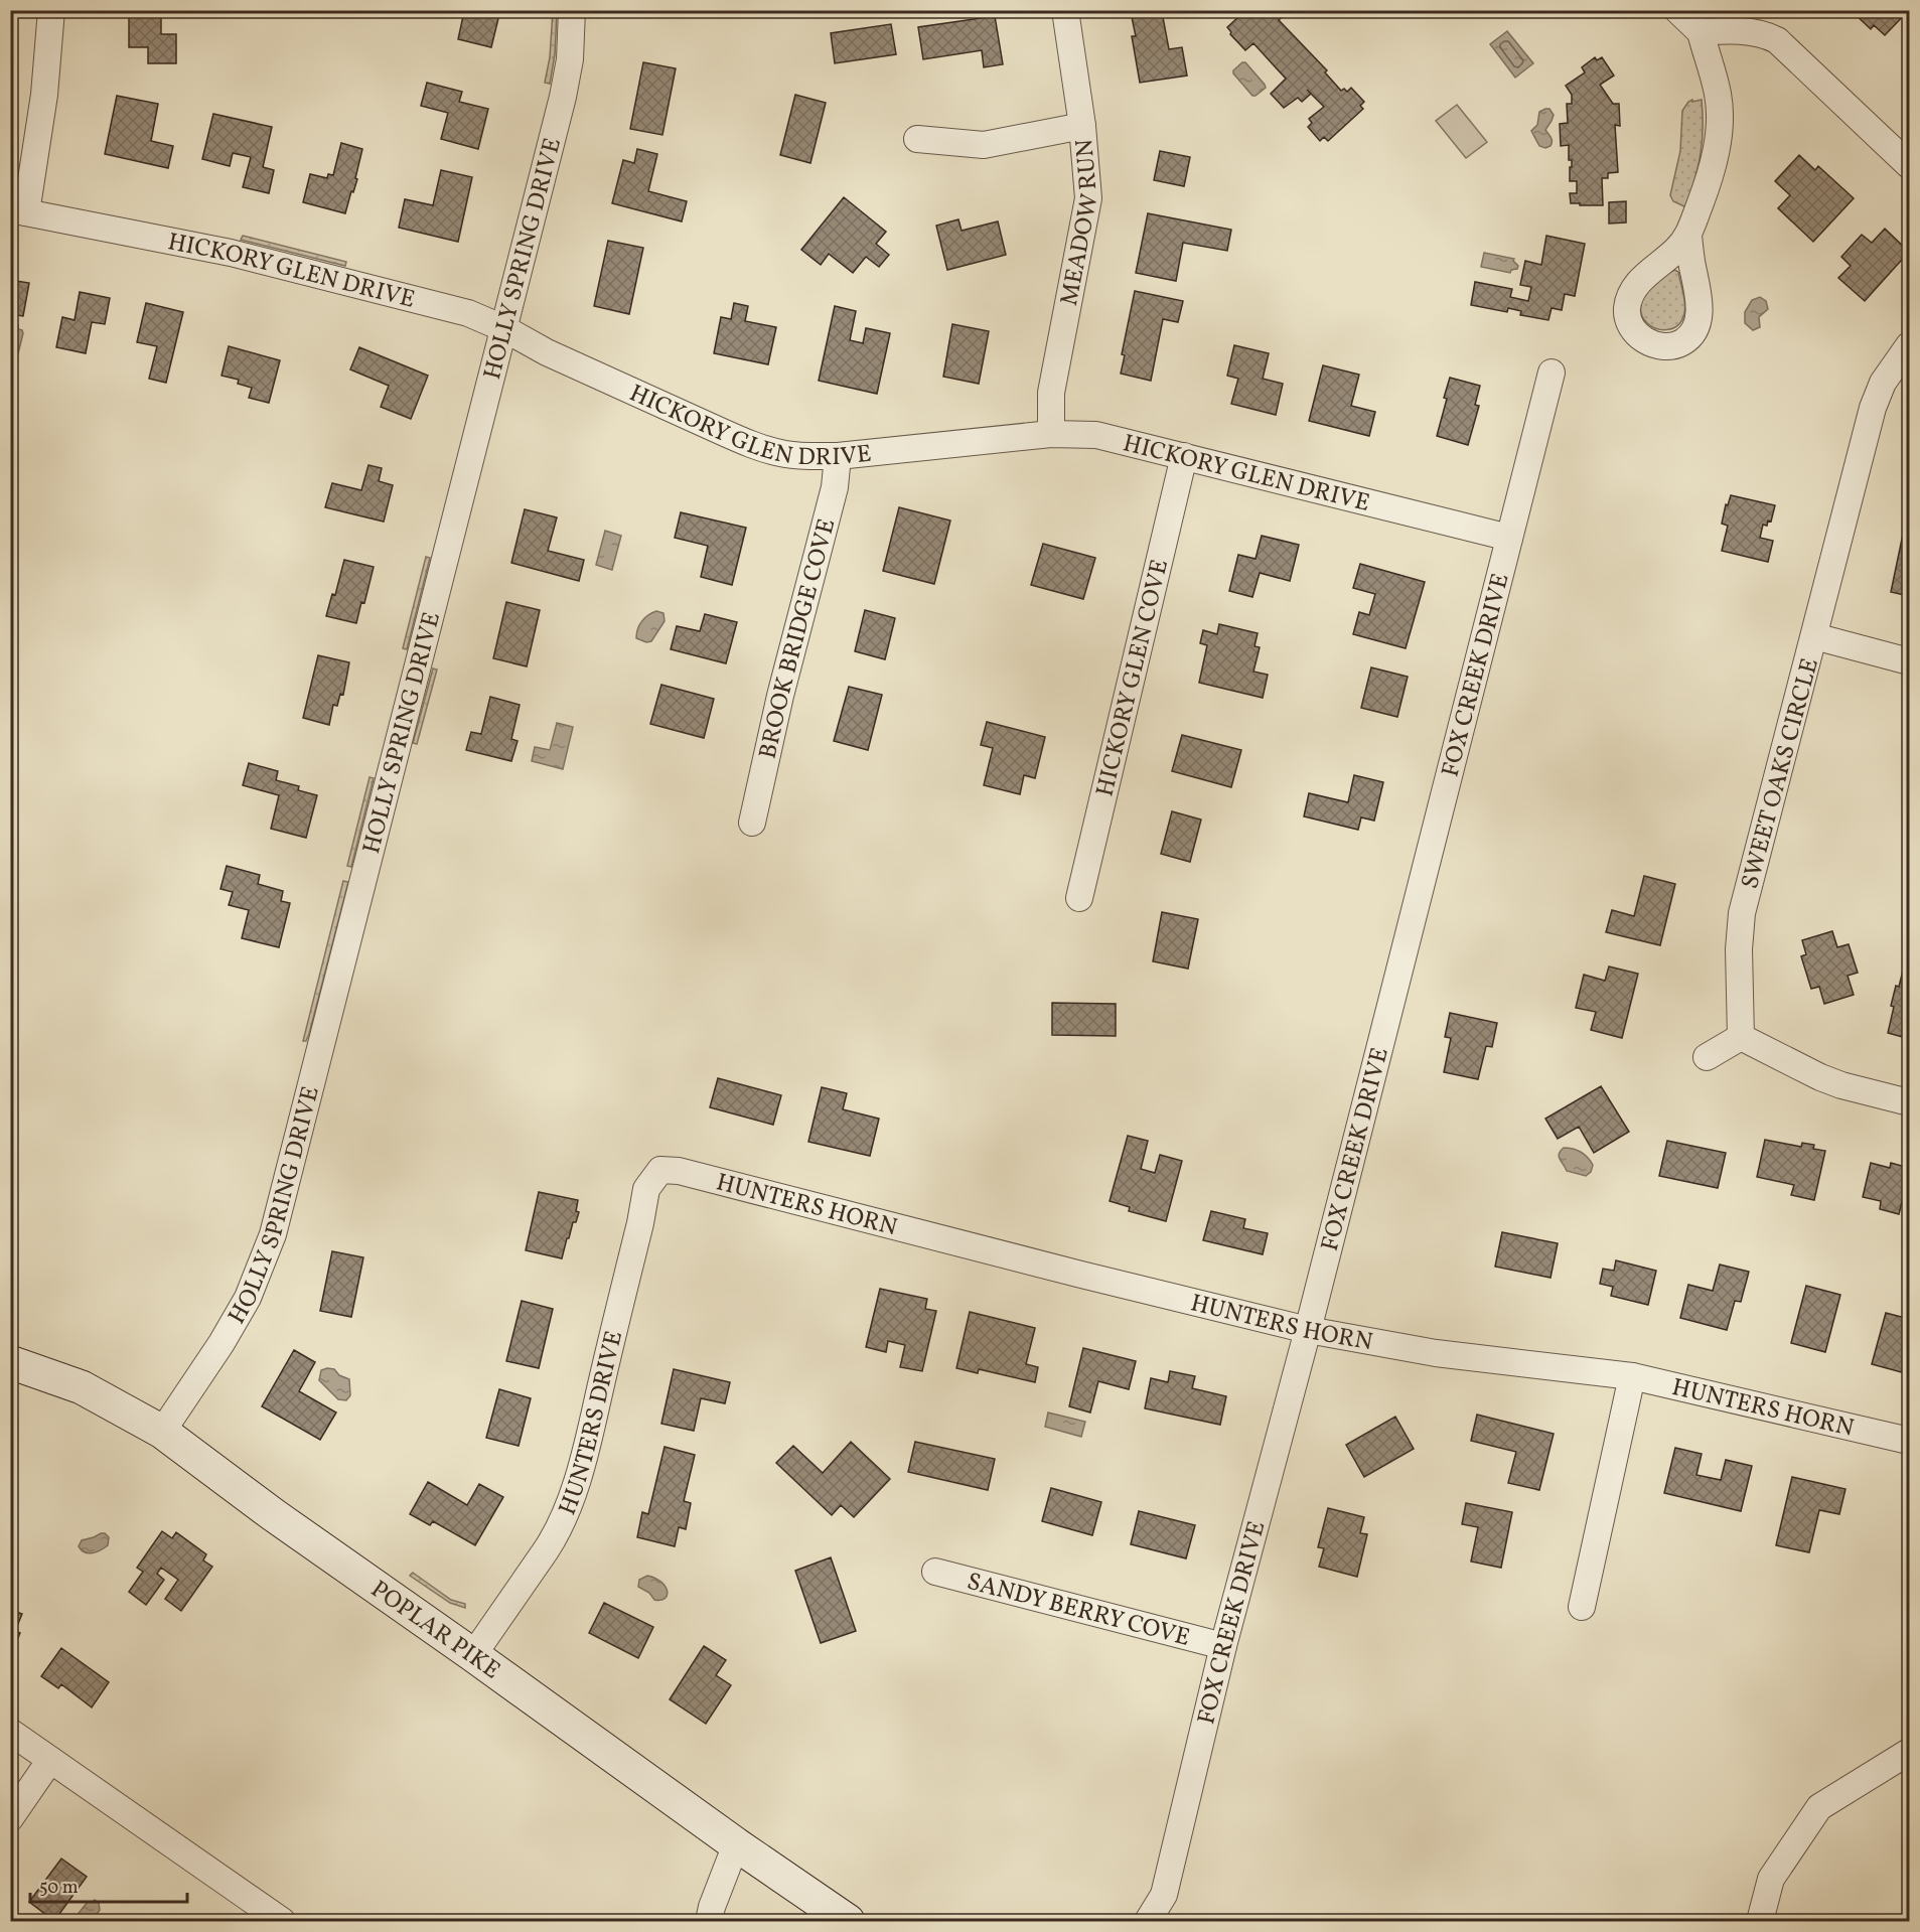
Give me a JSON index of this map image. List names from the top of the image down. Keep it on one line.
{"streets":{"main road":["POPLAR PIKE"],"street":["MEADOW RUN","HOLLY SPRING DRIVE","HICKORY GLEN DRIVE","BROOK BRIDGE COVE","FOX CREEK DRIVE","HICKORY GLEN COVE","SWEET OAKS CIRCLE","HUNTERS HORN","HUNTERS DRIVE","SANDY BERRY COVE"]},"crossings":[["MEADOW RUN","HICKORY GLEN DRIVE"],["HOLLY SPRING DRIVE","HICKORY GLEN DRIVE"],["HOLLY SPRING DRIVE","POPLAR PIKE"],["HICKORY GLEN DRIVE","BROOK BRIDGE COVE"],["HICKORY GLEN DRIVE","FOX CREEK DRIVE"],["HICKORY GLEN DRIVE","HICKORY GLEN COVE"],["FOX CREEK DRIVE","HUNTERS HORN"],["FOX CREEK DRIVE","SANDY BERRY COVE"],["HUNTERS HORN","HUNTERS DRIVE"],["HUNTERS DRIVE","POPLAR PIKE"]],"scale_bar":"50 m"}
